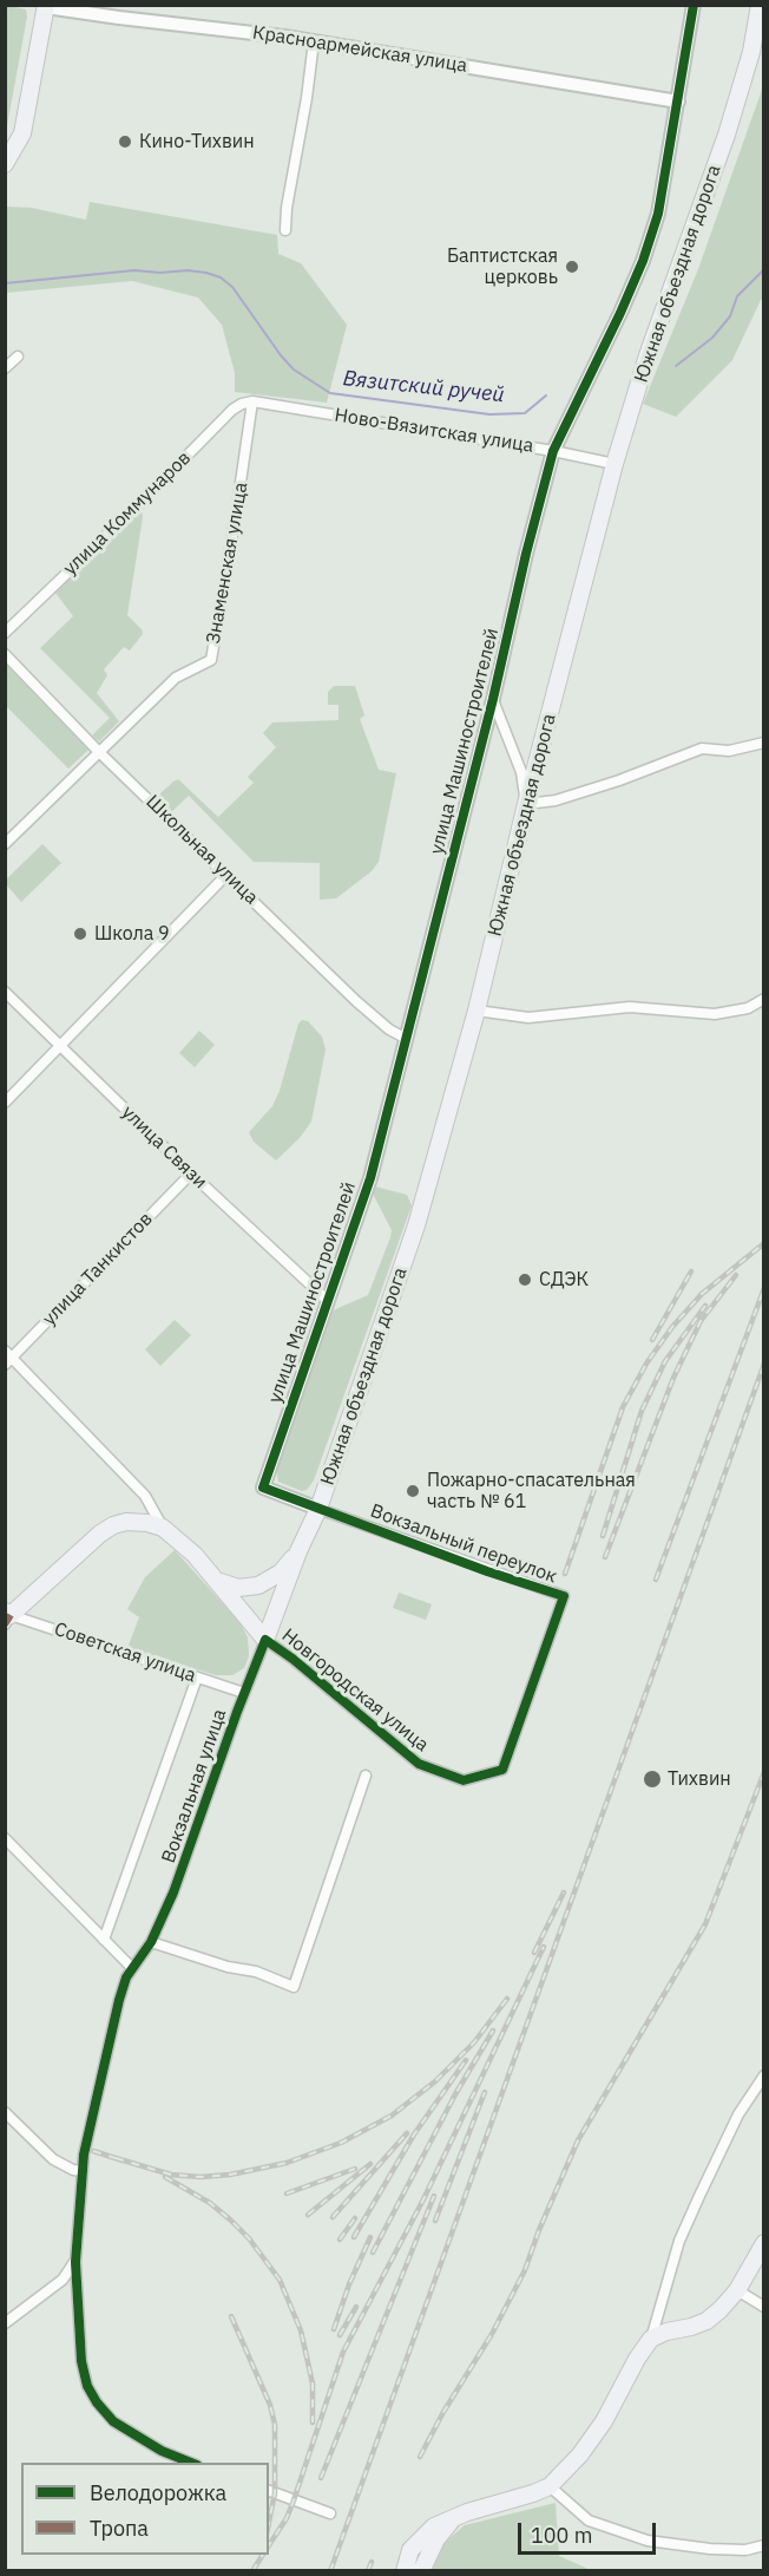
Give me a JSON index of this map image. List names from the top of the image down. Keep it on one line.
{"streets":{"main road":["Южная объездная дорога","Новгородская улица"],"street":["Красноармейская улица","Ново-Вязитская улица","улица Коммунаров","Знаменская улица","улица Машиностроителей","Школьная улица","улица Связи","улица Танкистов","Вокзальный переулок","Советская улица","Вокзальная улица"]},"crossings":[["Красноармейская улица","улица Машиностроителей"],["Южная объездная дорога","Ново-Вязитская улица"],["Южная объездная дорога","Вокзальный переулок"],["Южная объездная дорога","Новгородская улица"],["Южная объездная дорога","Вокзальная улица"],["Ново-Вязитская улица","улица Коммунаров"],["Ново-Вязитская улица","Знаменская улица"],["Ново-Вязитская улица","улица Машиностроителей"],["улица Коммунаров","Знаменская улица"],["Знаменская улица","Школьная улица"],["улица Машиностроителей","Школьная улица"],["улица Машиностроителей","улица Связи"],["улица Машиностроителей","Вокзальный переулок"],["улица Связи","улица Танкистов"],["улица Танкистов","Новгородская улица"],["Вокзальный переулок","Новгородская улица"],["Советская улица","Вокзальная улица"],["Новгородская улица","Вокзальная улица"]],"water":["Вязитский ручей"],"places":["Кино-Тихвин","Баптистская церковь","Школа 9","СДЭК","Пожарно-спасательная часть № 61","Тихвин"],"legend":["Велодорожка","Тропа"],"scale_bar":"100 m"}
